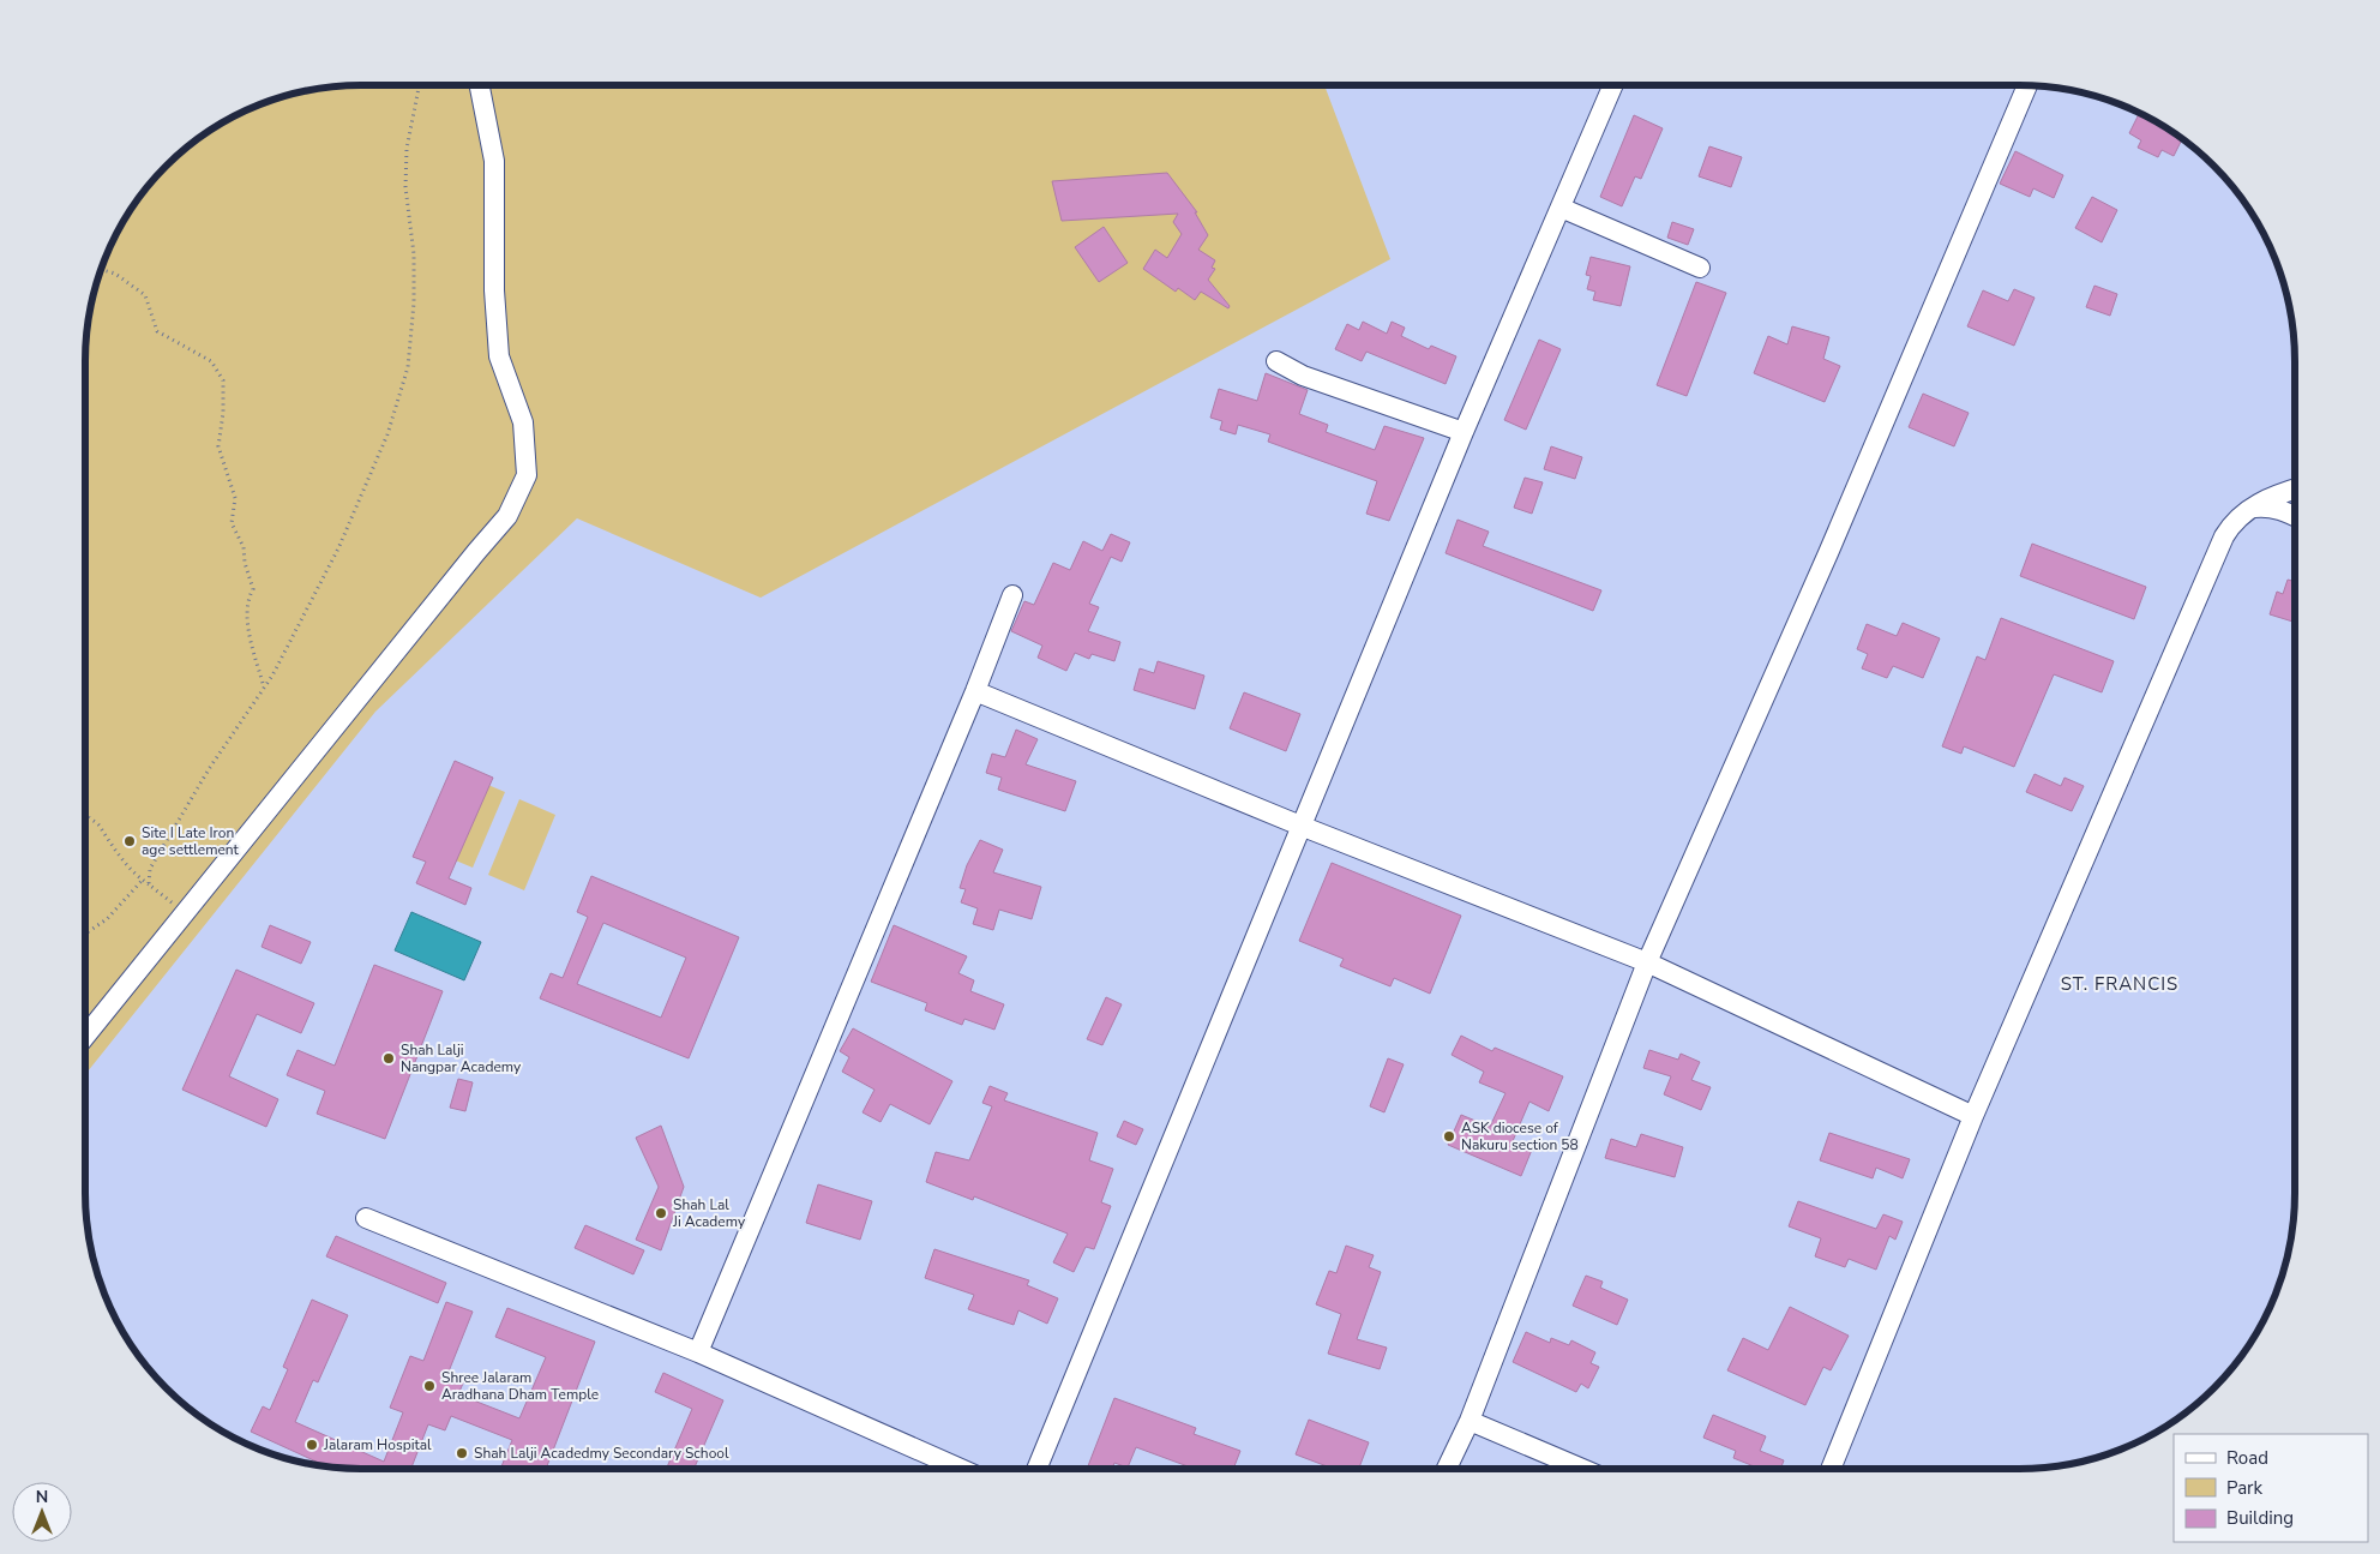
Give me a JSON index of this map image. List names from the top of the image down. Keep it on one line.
{"districts":["ST. FRANCIS"],"places":["Site I Late Iron age settlement","Shah Lalji Nangpar Academy","ASK diocese of Nakuru section 58","Shah Lal Ji Academy","Shree Jalaram Aradhana Dham Temple","Jalaram Hospital","Shah Lalji Acadedmy Secondary School"],"legend":["Road","Park","Building"],"north":"top"}
